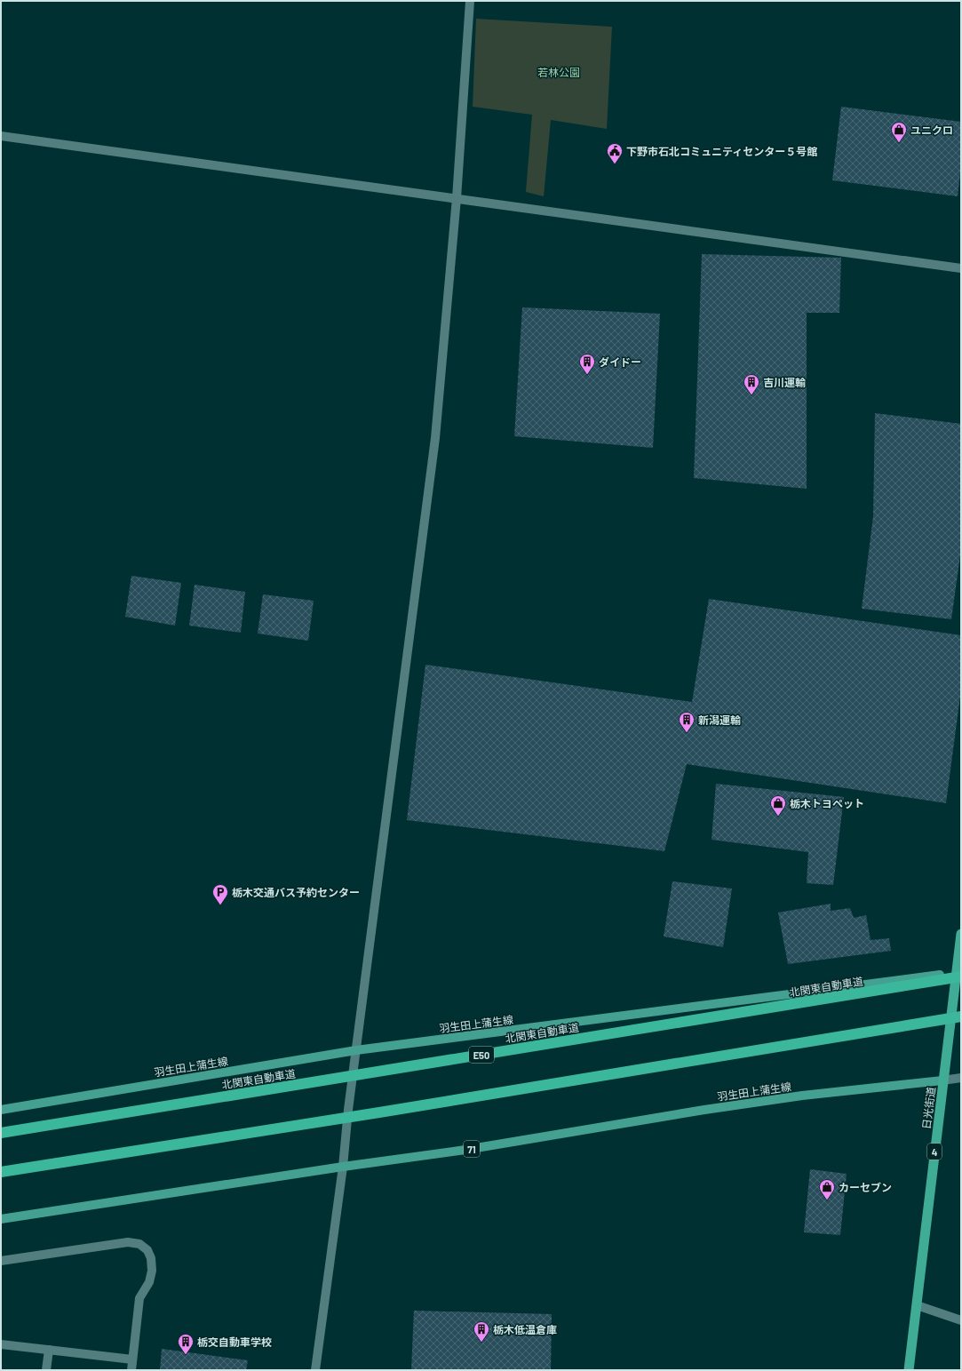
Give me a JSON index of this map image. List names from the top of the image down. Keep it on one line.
{"streets":{"highway":["北関東自動車道","E50","日光街道","4"],"main road":["羽生田上蒲生線","71"]},"crossings":[["北関東自動車道","羽生田上蒲生線"],["北関東自動車道","日光街道"],["羽生田上蒲生線","日光街道"]],"parks":["若林公園"],"places":{"shop":["ユニクロ","栃木トヨペット","カーセブン"],"public building":["下野市石北コミュニティセンター５号館"],"building":["ダイドー","吉川運輸","新潟運輸","栃木低温倉庫","栃交自動車学校"],"parking":["栃木交通バス予約センター"]}}
